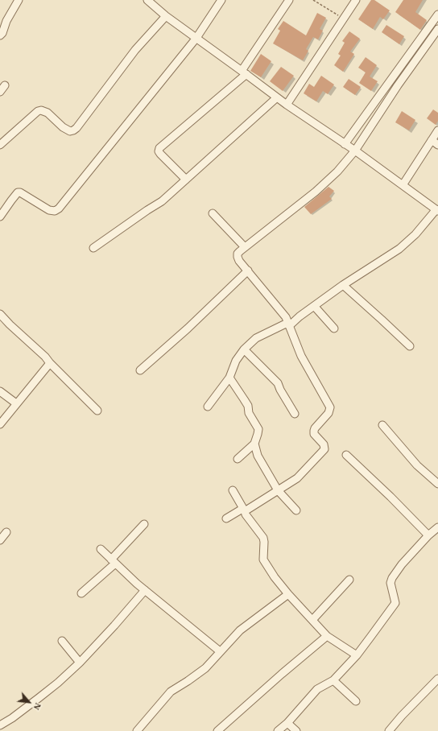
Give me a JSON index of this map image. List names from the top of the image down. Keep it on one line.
{"north":"bottom right"}
